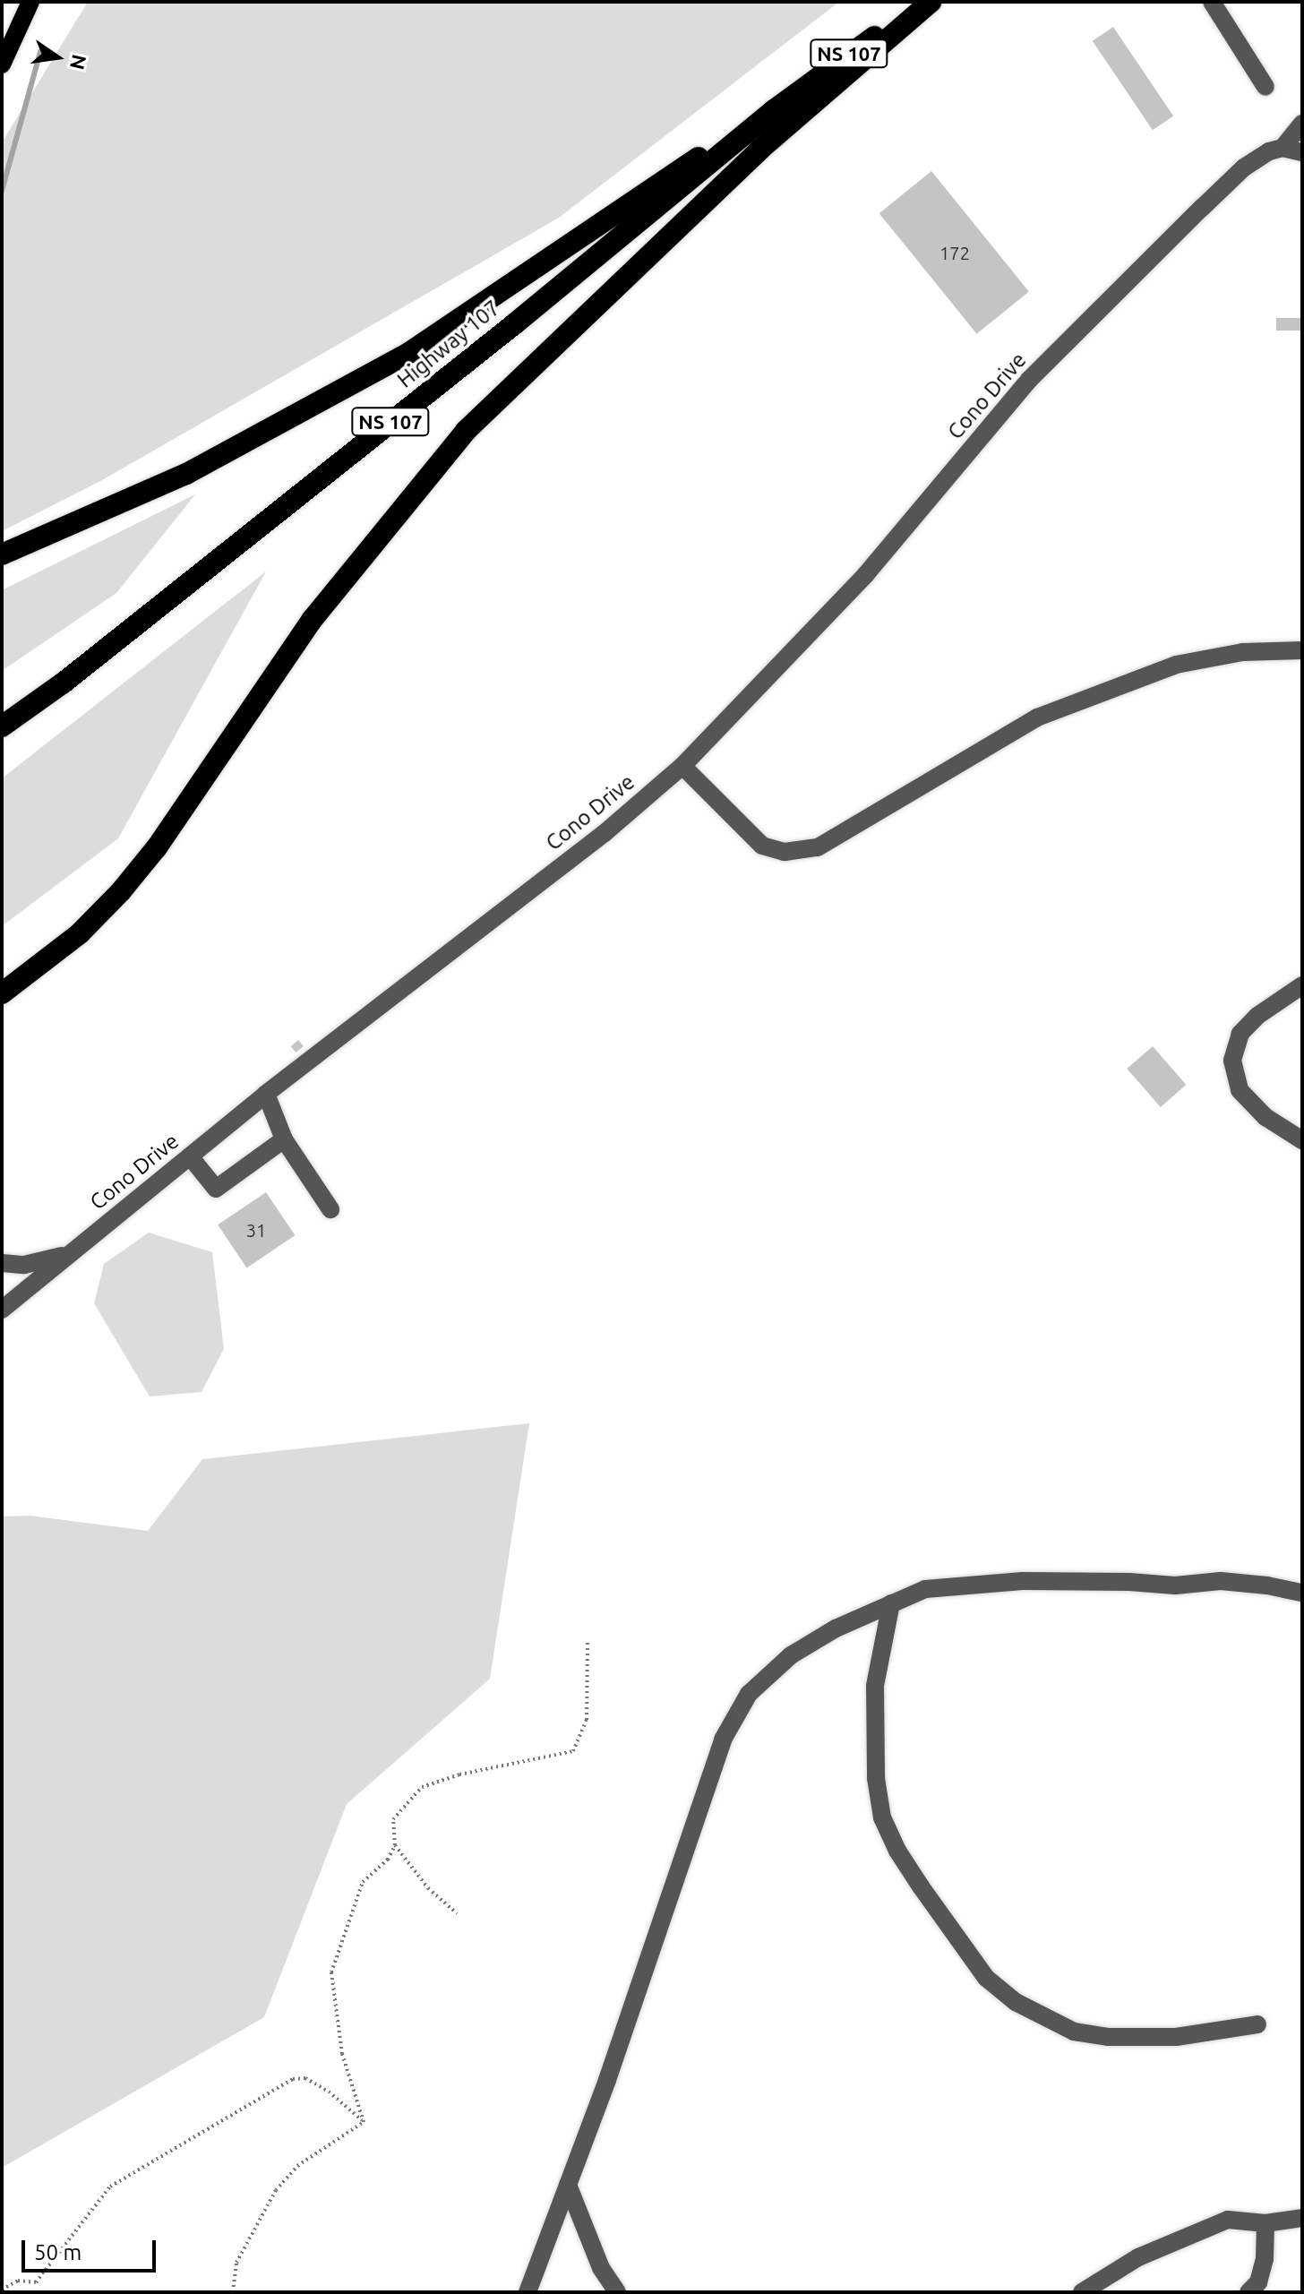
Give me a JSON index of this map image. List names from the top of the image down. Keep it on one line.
{"streets":{"highway":["NS 107","Highway 107"],"street":["Cono Drive"]},"house_numbers":["172","31"],"scale_bar":"50 m","north":"right"}
